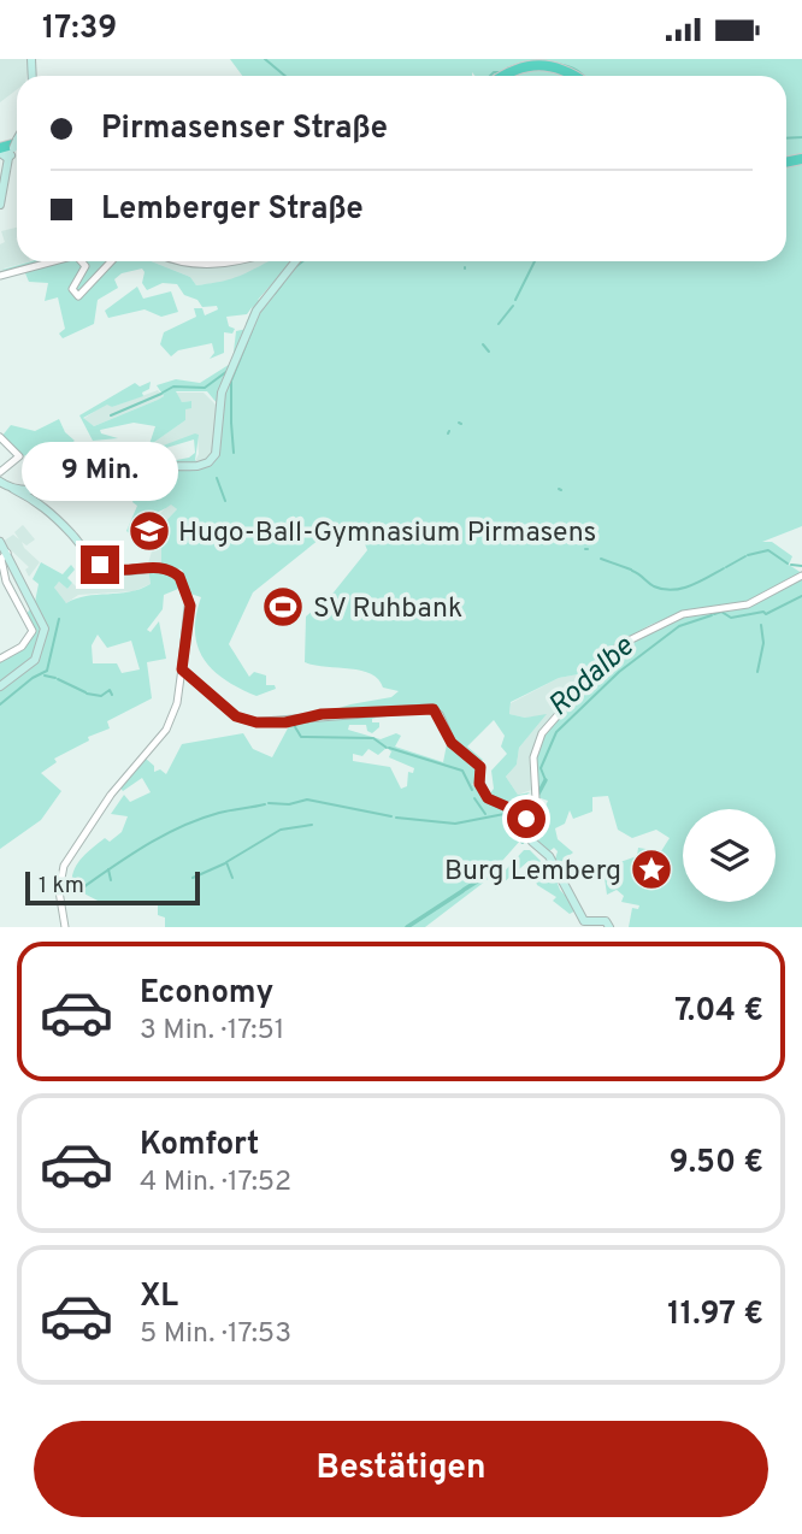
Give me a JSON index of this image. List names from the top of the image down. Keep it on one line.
{"water":["Rodalbe"],"places":{"school or university":["Hugo-Ball-Gymnasium Pirmasens"],"sports":["SV Ruhbank"],"place":["Burg Lemberg"]},"scale_bar":"1 km","page":{"status":"17:39","banner":["Pirmasenser Straße","Lemberger Straße"],"bubble":"9 Min.","scale":"1 km","list":[{"name":"Economy","note":"3 Min. · 17:51","value":"7.04 €"},{"name":"Komfort","note":"4 Min. · 17:52","value":"9.50 €"},{"name":"XL","note":"5 Min. · 17:53","value":"11.97 €"}],"buttons":"Bestätigen"}}
